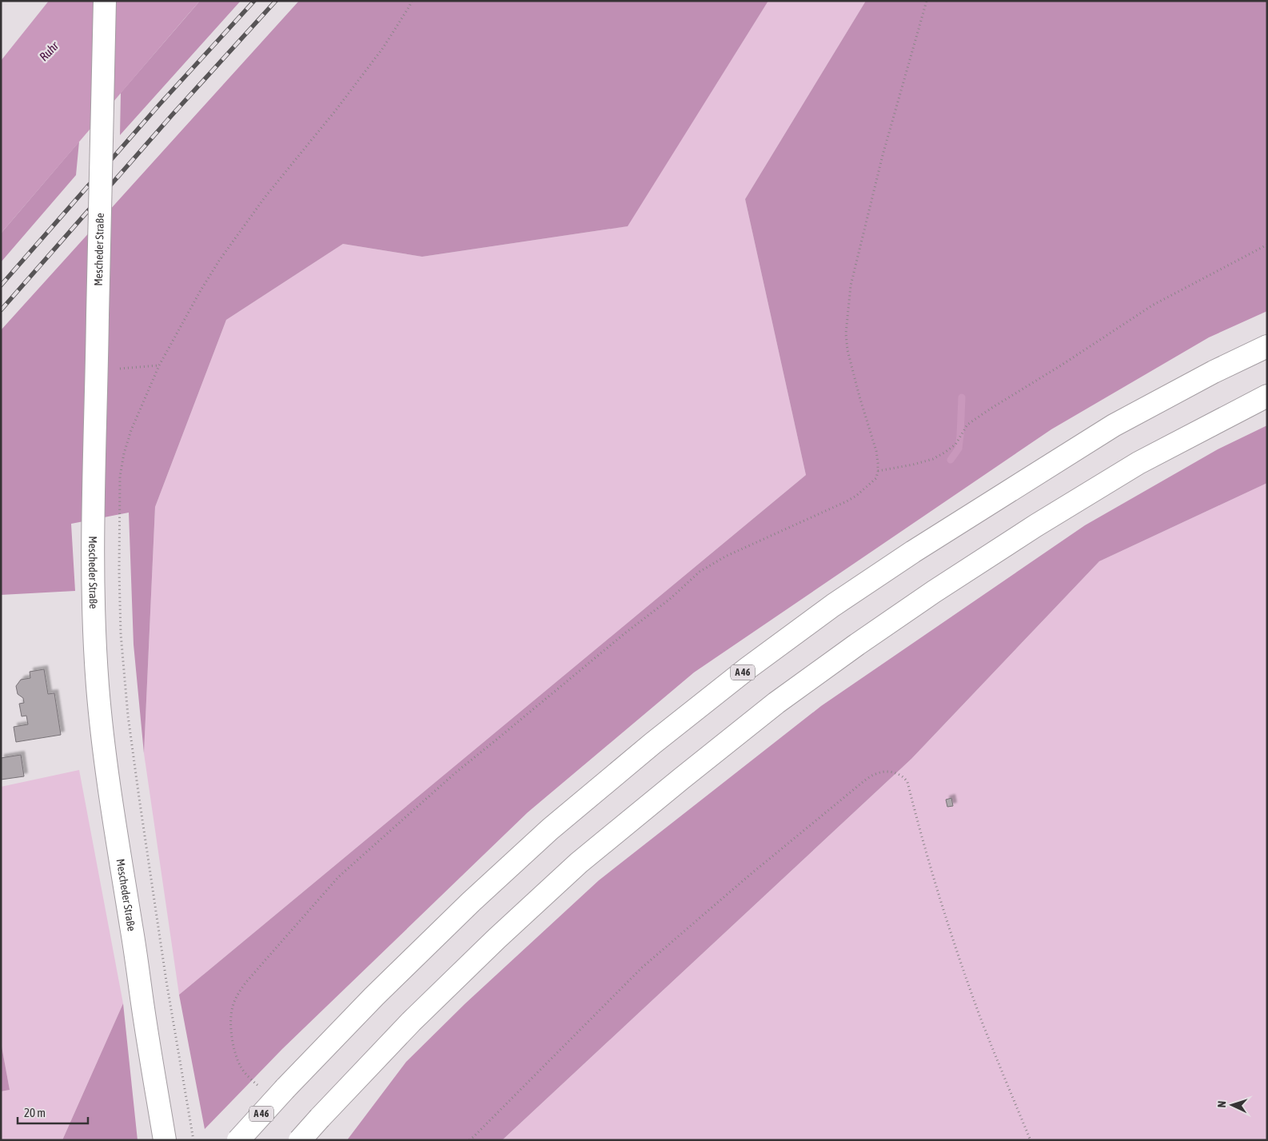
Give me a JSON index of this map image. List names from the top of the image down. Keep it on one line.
{"streets":{"main road":["Mescheder Straße","A 46"]},"water":["Ruhr"],"scale_bar":"20 m","north":"left"}
